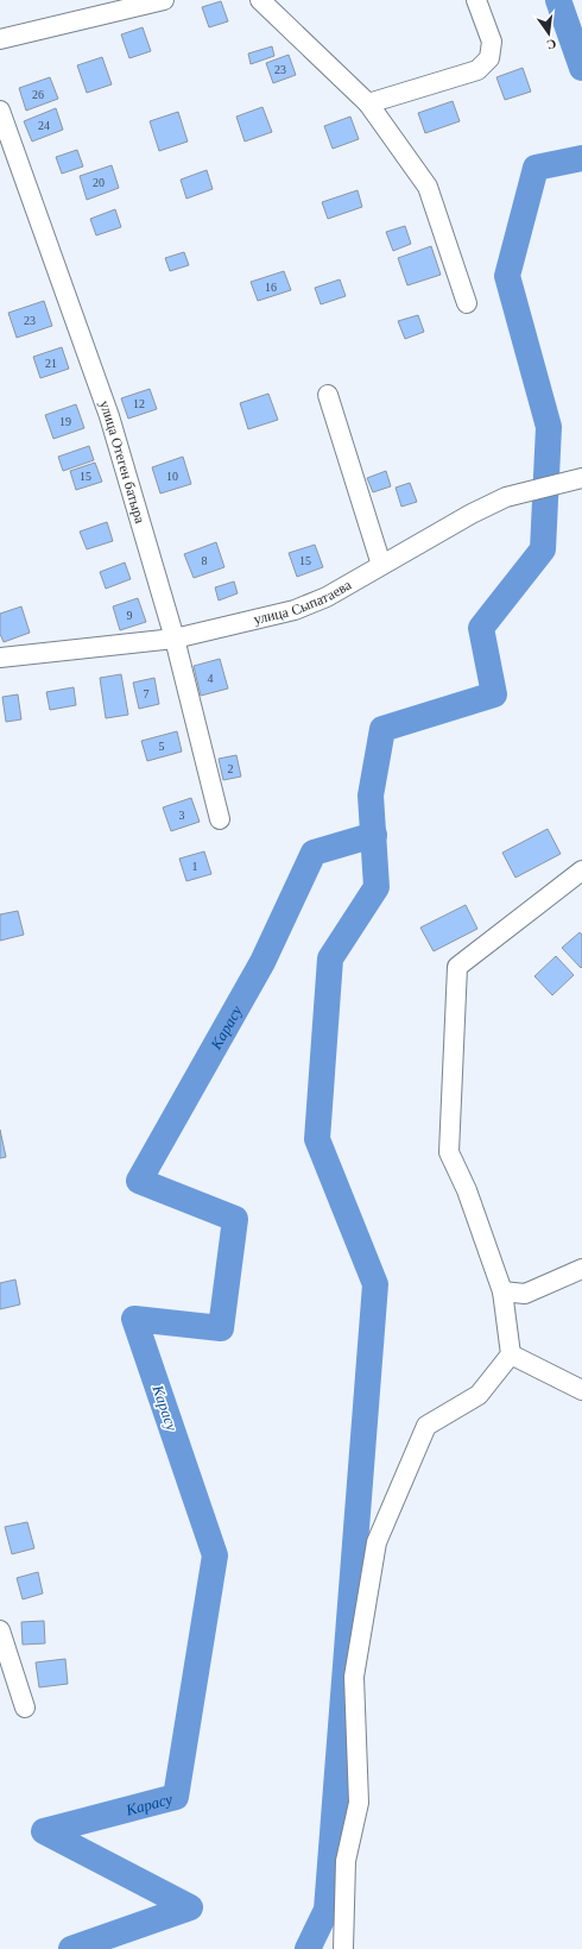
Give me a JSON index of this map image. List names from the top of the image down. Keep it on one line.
{"streets":{"street":["улица Отеген батыра","улица Сыпатаева"]},"crossings":[["улица Отеген батыра","улица Сыпатаева"]],"water":["Карасу"],"house_numbers":["23","26","24","20","16","23","21","12","19","15","10","8","15","9","4","7","5","2","3","1"],"north":"bottom"}
